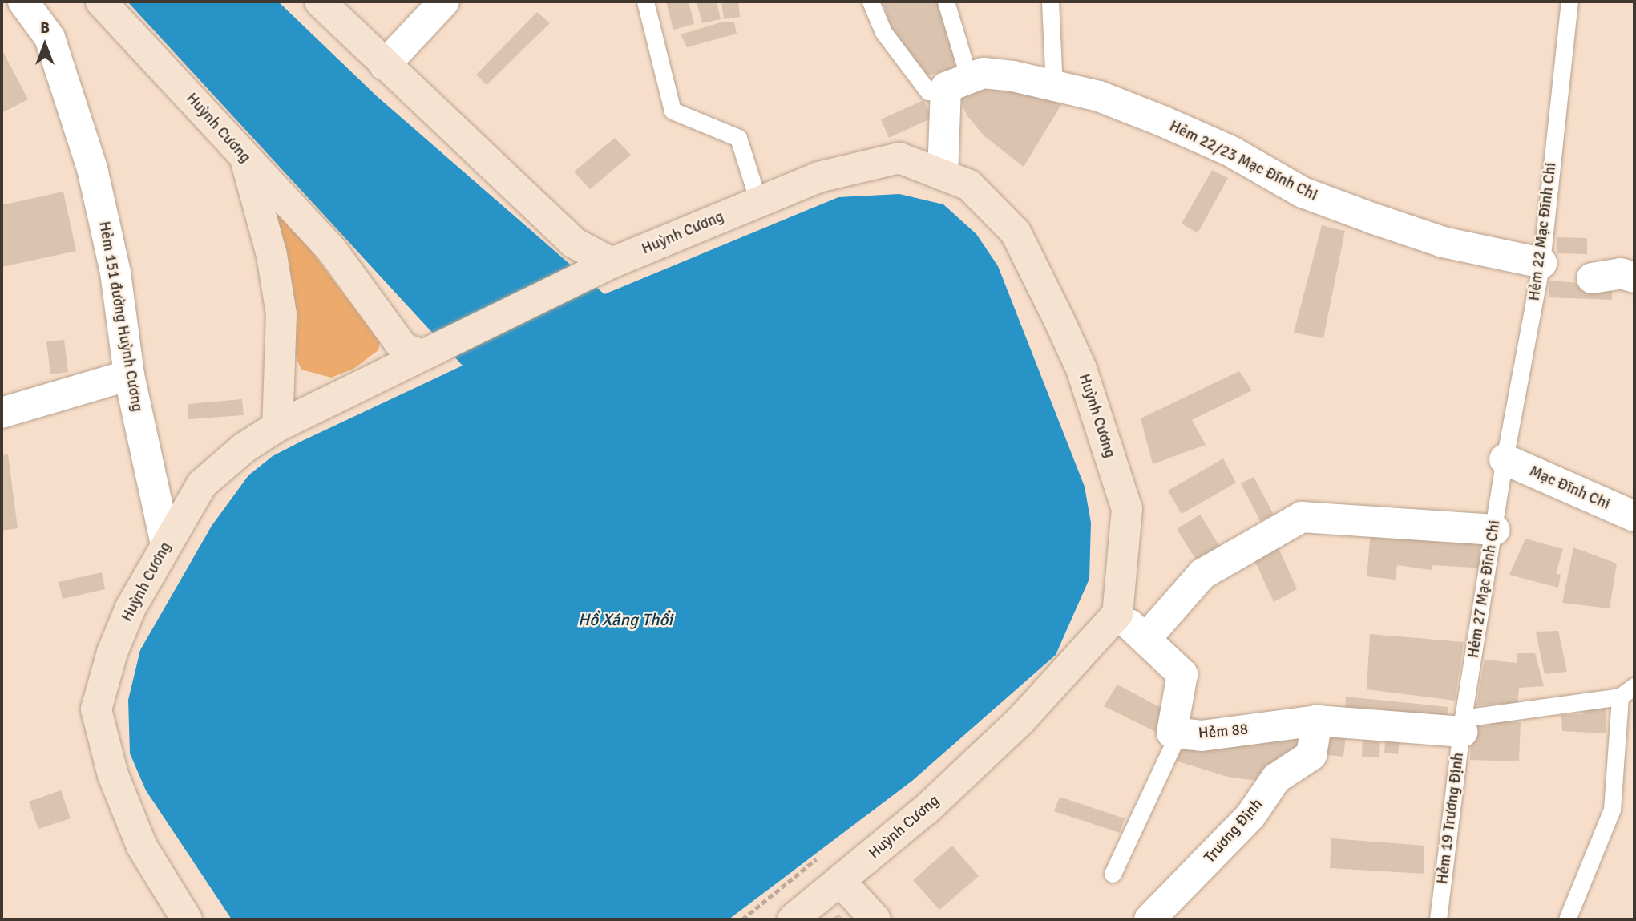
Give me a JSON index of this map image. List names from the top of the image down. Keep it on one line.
{"streets":{"street":["Huỳnh Cương","Hẻm 22/23 Mạc Đĩnh Chi","Hẻm 151 đường Huỳnh Cương","Mạc Đĩnh Chi","Hẻm 88","Trương Định"],"lane":["Hẻm 22 Mạc Đĩnh Chi","Hẻm 27 Mạc Đĩnh Chi","Hẻm 19 Trương Định"]},"crossings":[["Huỳnh Cương","Hẻm 151 đường Huỳnh Cương"],["Hẻm 22/23 Mạc Đĩnh Chi","Hẻm 22 Mạc Đĩnh Chi"],["Hẻm 22 Mạc Đĩnh Chi","Mạc Đĩnh Chi"],["Hẻm 22 Mạc Đĩnh Chi","Hẻm 27 Mạc Đĩnh Chi"],["Mạc Đĩnh Chi","Hẻm 27 Mạc Đĩnh Chi"],["Hẻm 27 Mạc Đĩnh Chi","Hẻm 19 Trương Định"],["Hẻm 88","Trương Định"]],"water":["Hồ Xáng Thổi"],"north":"top"}
